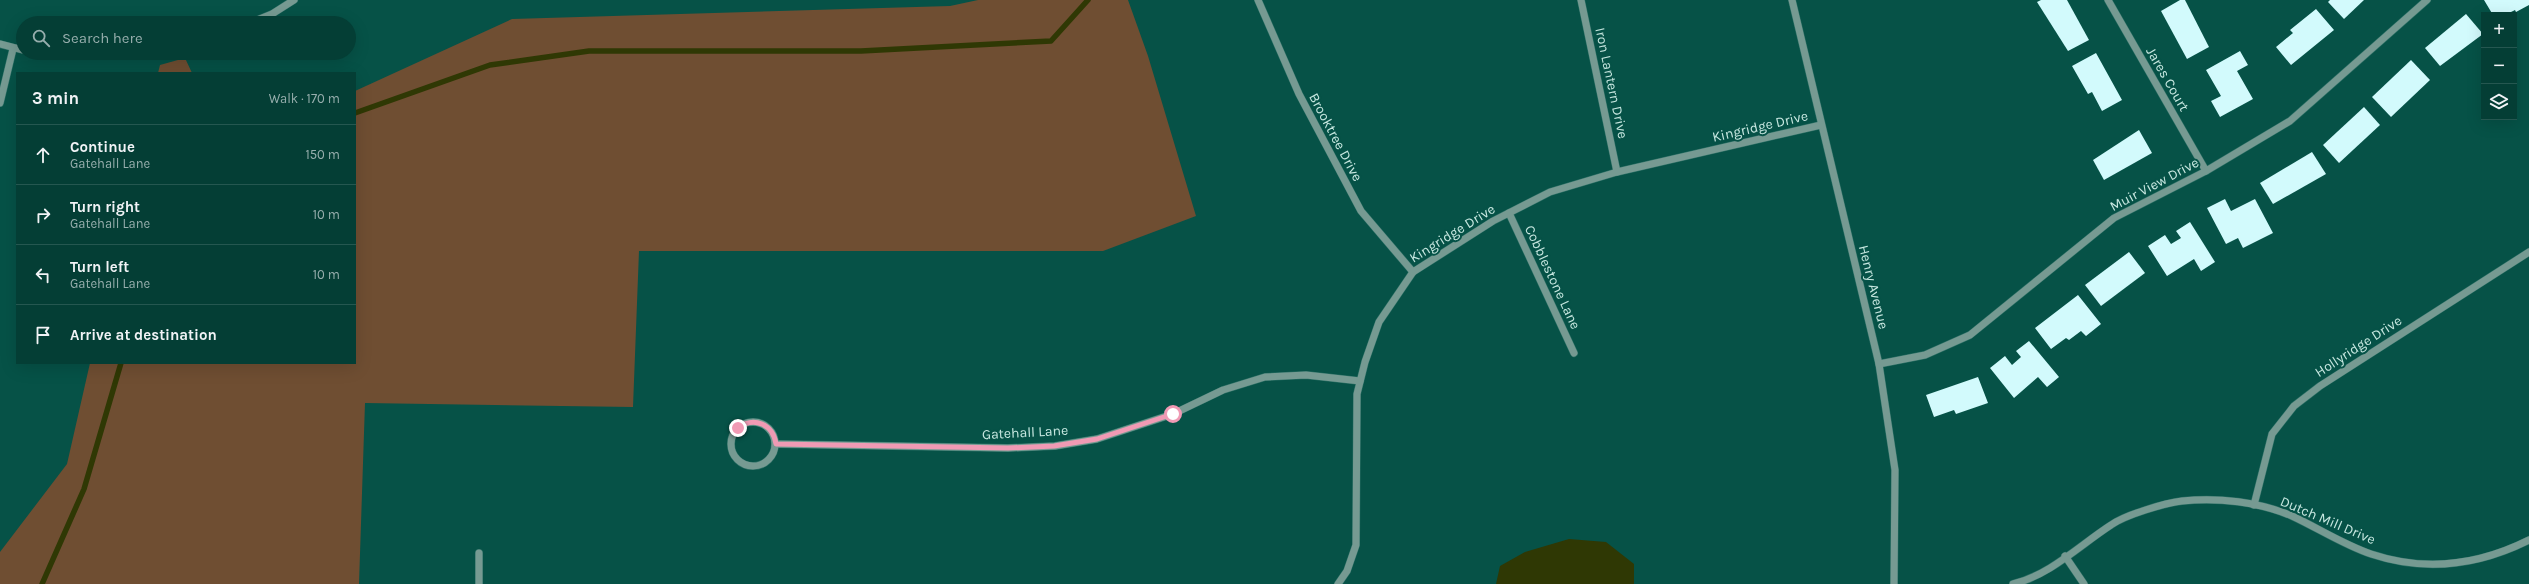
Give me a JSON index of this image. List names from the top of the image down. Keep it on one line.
{"streets":{"street":["Jares Court","Iron Lantern Drive","Kingridge Drive","Brooktree Drive","Muir View Drive","Cobblestone Lane","Henry Avenue","Hollyridge Drive","Gatehall Lane","Dutch Mill Drive"]},"crossings":[["Jares Court","Muir View Drive"],["Iron Lantern Drive","Kingridge Drive"],["Kingridge Drive","Brooktree Drive"],["Kingridge Drive","Cobblestone Lane"],["Kingridge Drive","Henry Avenue"],["Kingridge Drive","Gatehall Lane"],["Muir View Drive","Henry Avenue"],["Hollyridge Drive","Dutch Mill Drive"]],"page":{"map_buttons":["+","−"],"search":"Search here","heading":["3 min","Walk · 170 m"],"list":[["Continue","Gatehall Lane","150 m"],["Turn right","Gatehall Lane","10 m"],["Turn left","Gatehall Lane","10 m"],"Arrive at destination"]}}
